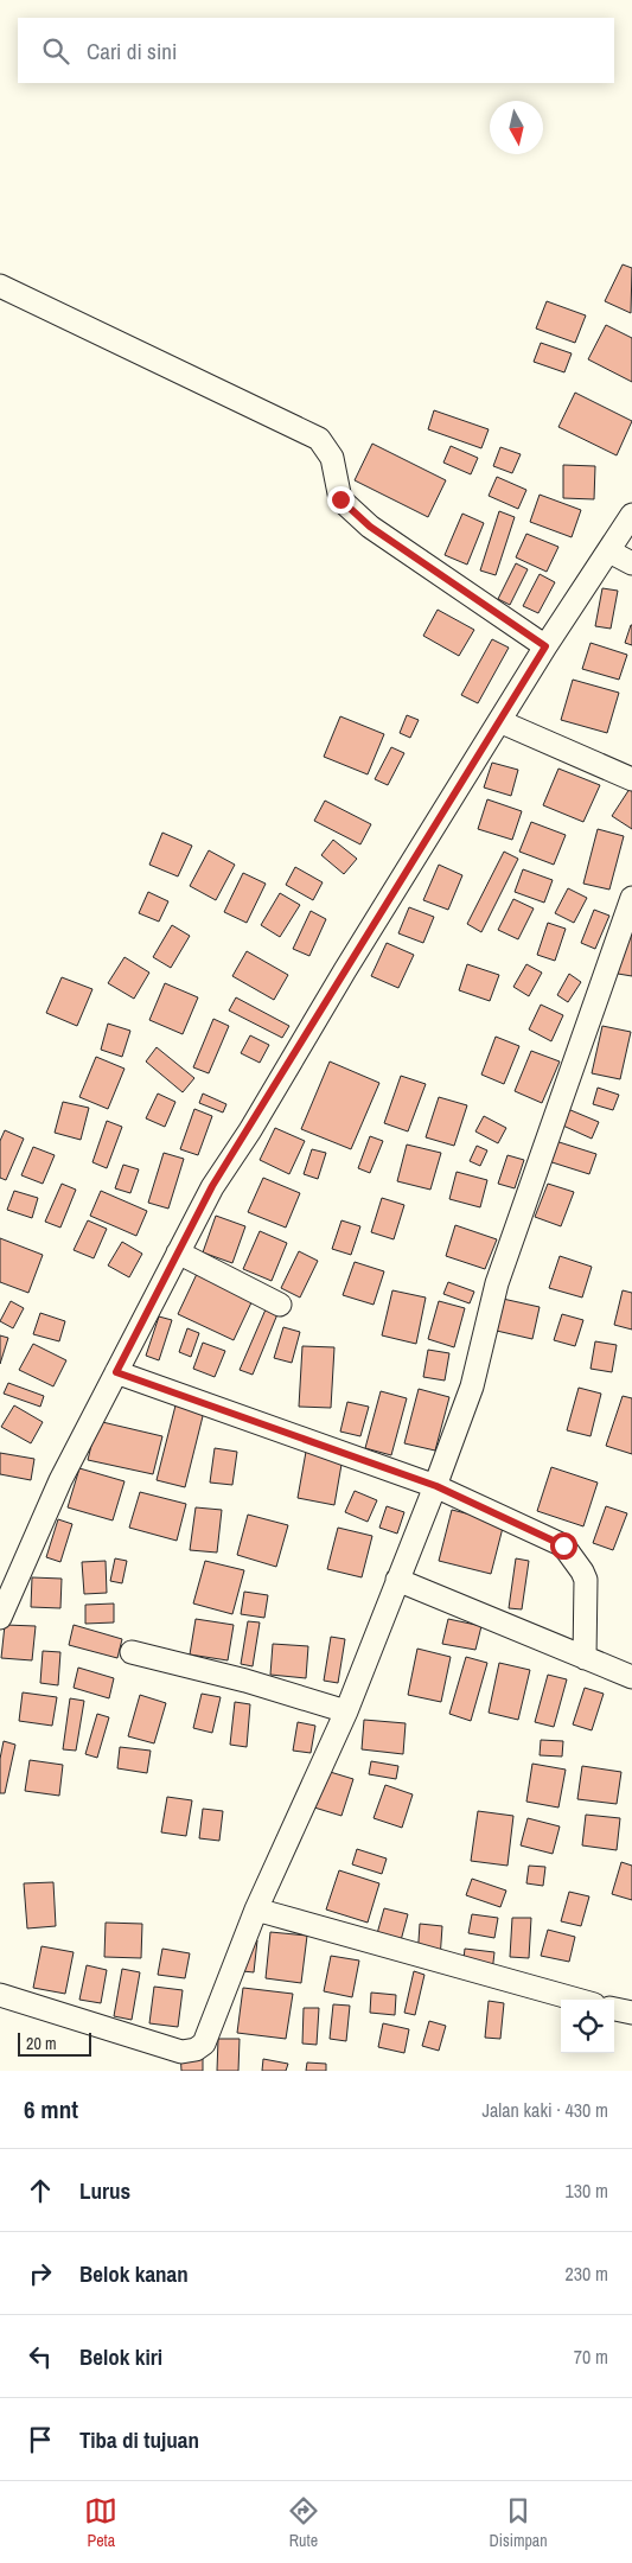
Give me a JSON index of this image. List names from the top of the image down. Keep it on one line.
{"scale_bar":"20 m","north":"bottom","page":{"search":"Cari di sini","scale":"20 m","heading":["6 mnt","Jalan kaki · 430 m"],"list":[["Lurus","130 m"],["Belok kanan","230 m"],["Belok kiri","70 m"],"Tiba di tujuan"],"nav":["Peta","Rute","Disimpan"]}}
